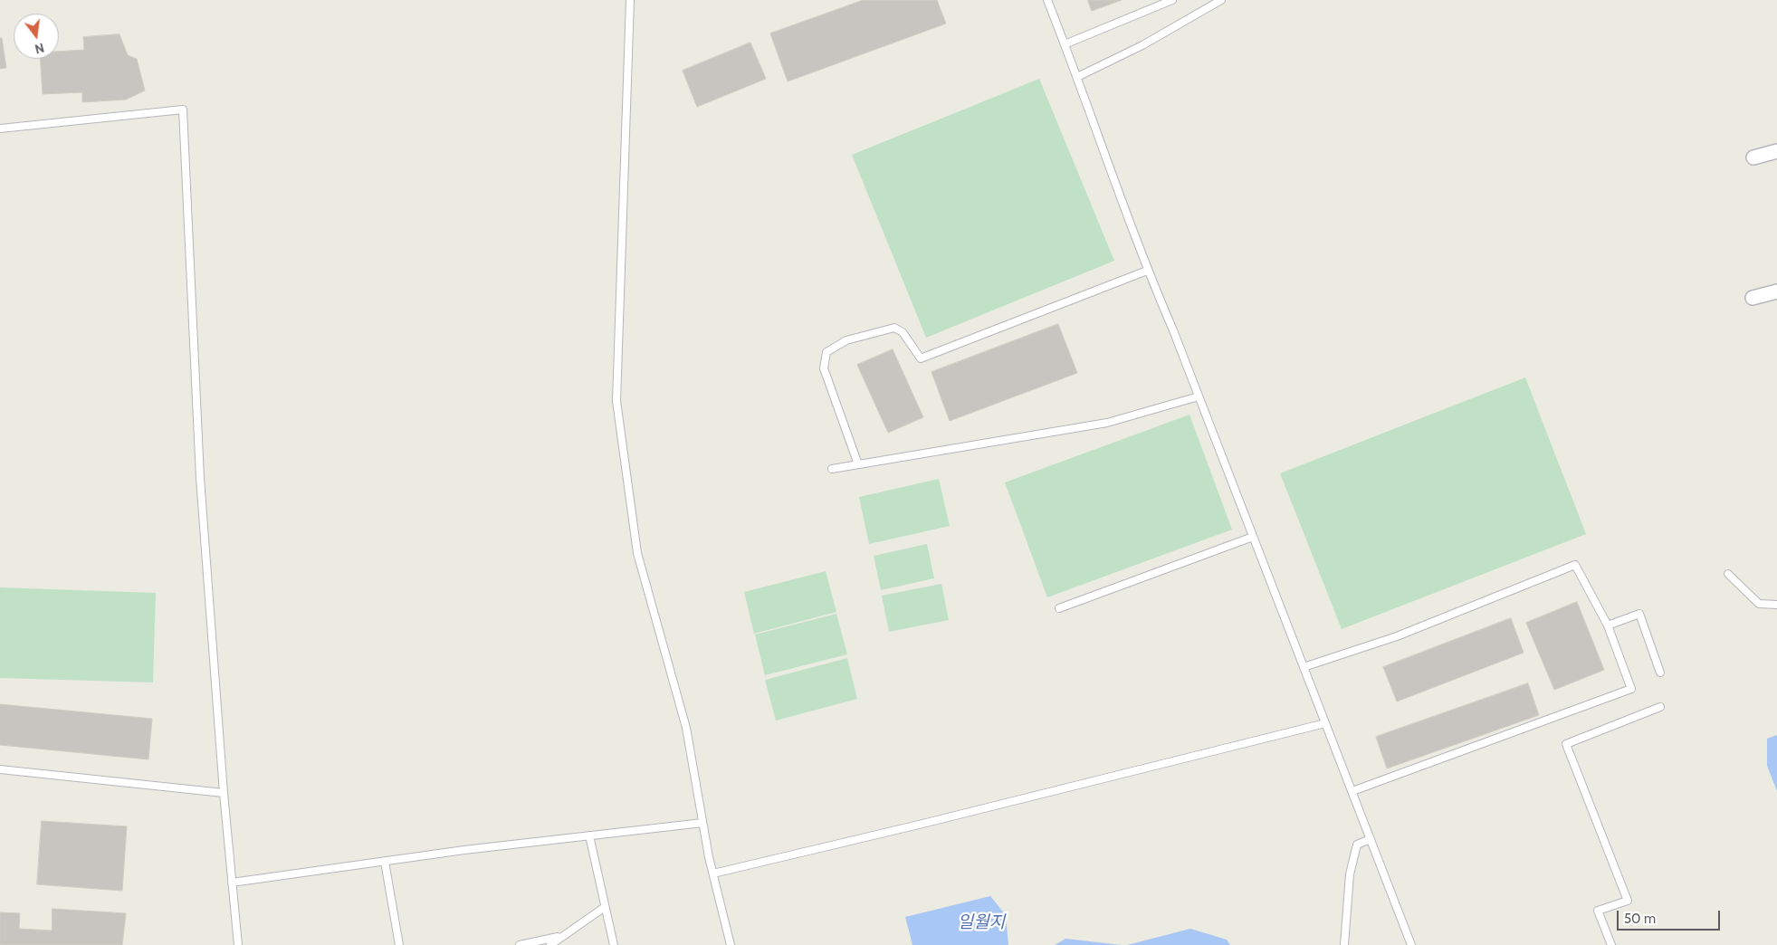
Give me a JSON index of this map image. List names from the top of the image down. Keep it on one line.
{"water":["일월지"],"scale_bar":"50 m","north":"bottom"}
